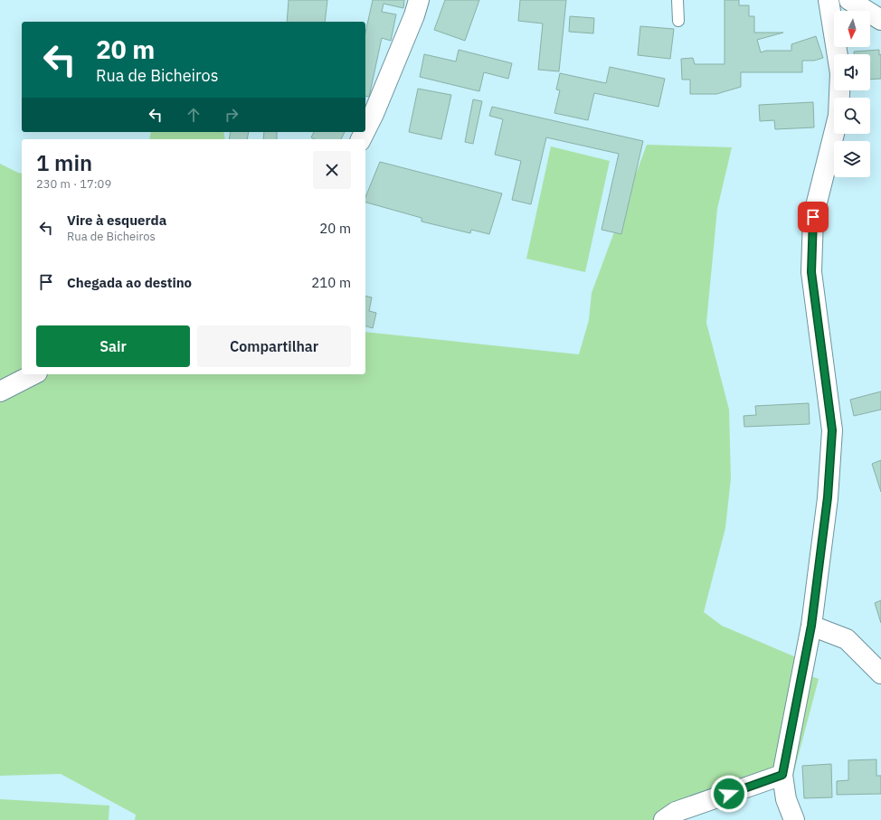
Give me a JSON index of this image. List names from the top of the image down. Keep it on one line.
{"north":"bottom","page":{"turn":["20 m","Rua de Bicheiros"],"heading":["1 min","230 m · 17:09"],"list":[{"name":"Vire à esquerda","note":"Rua de Bicheiros","value":"20 m"},{"name":"Chegada ao destino","value":"210 m"}],"buttons":["Sair","Compartilhar"]}}
